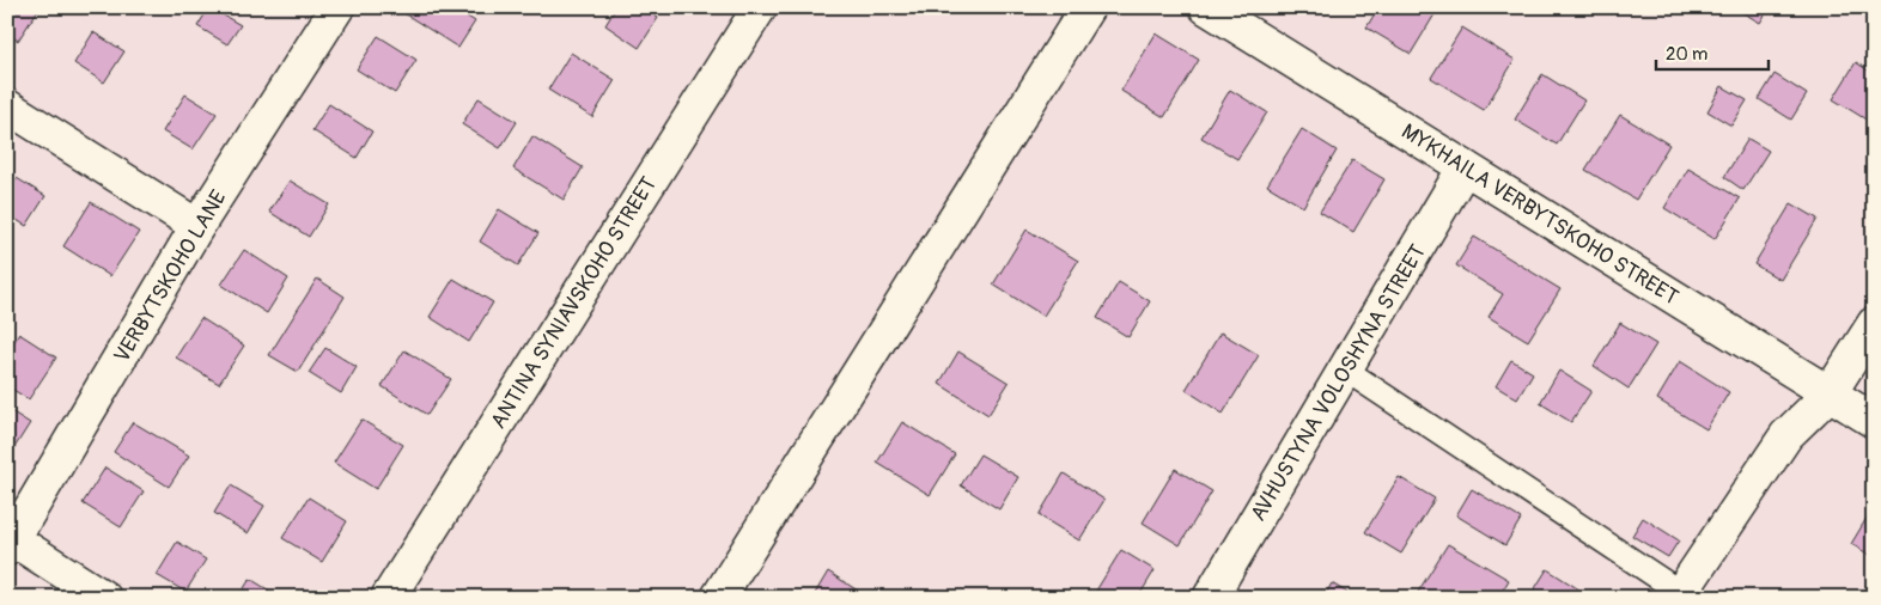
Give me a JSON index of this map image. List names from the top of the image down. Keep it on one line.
{"streets":{"street":["MYKHAILA VERBYTSKOHO STREET","VERBYTSKOHO LANE","ANTINA SYNIAVSKOHO STREET","AVHUSTYNA VOLOSHYNA STREET"]},"crossings":[["MYKHAILA VERBYTSKOHO STREET","AVHUSTYNA VOLOSHYNA STREET"]],"scale_bar":"20 m"}
